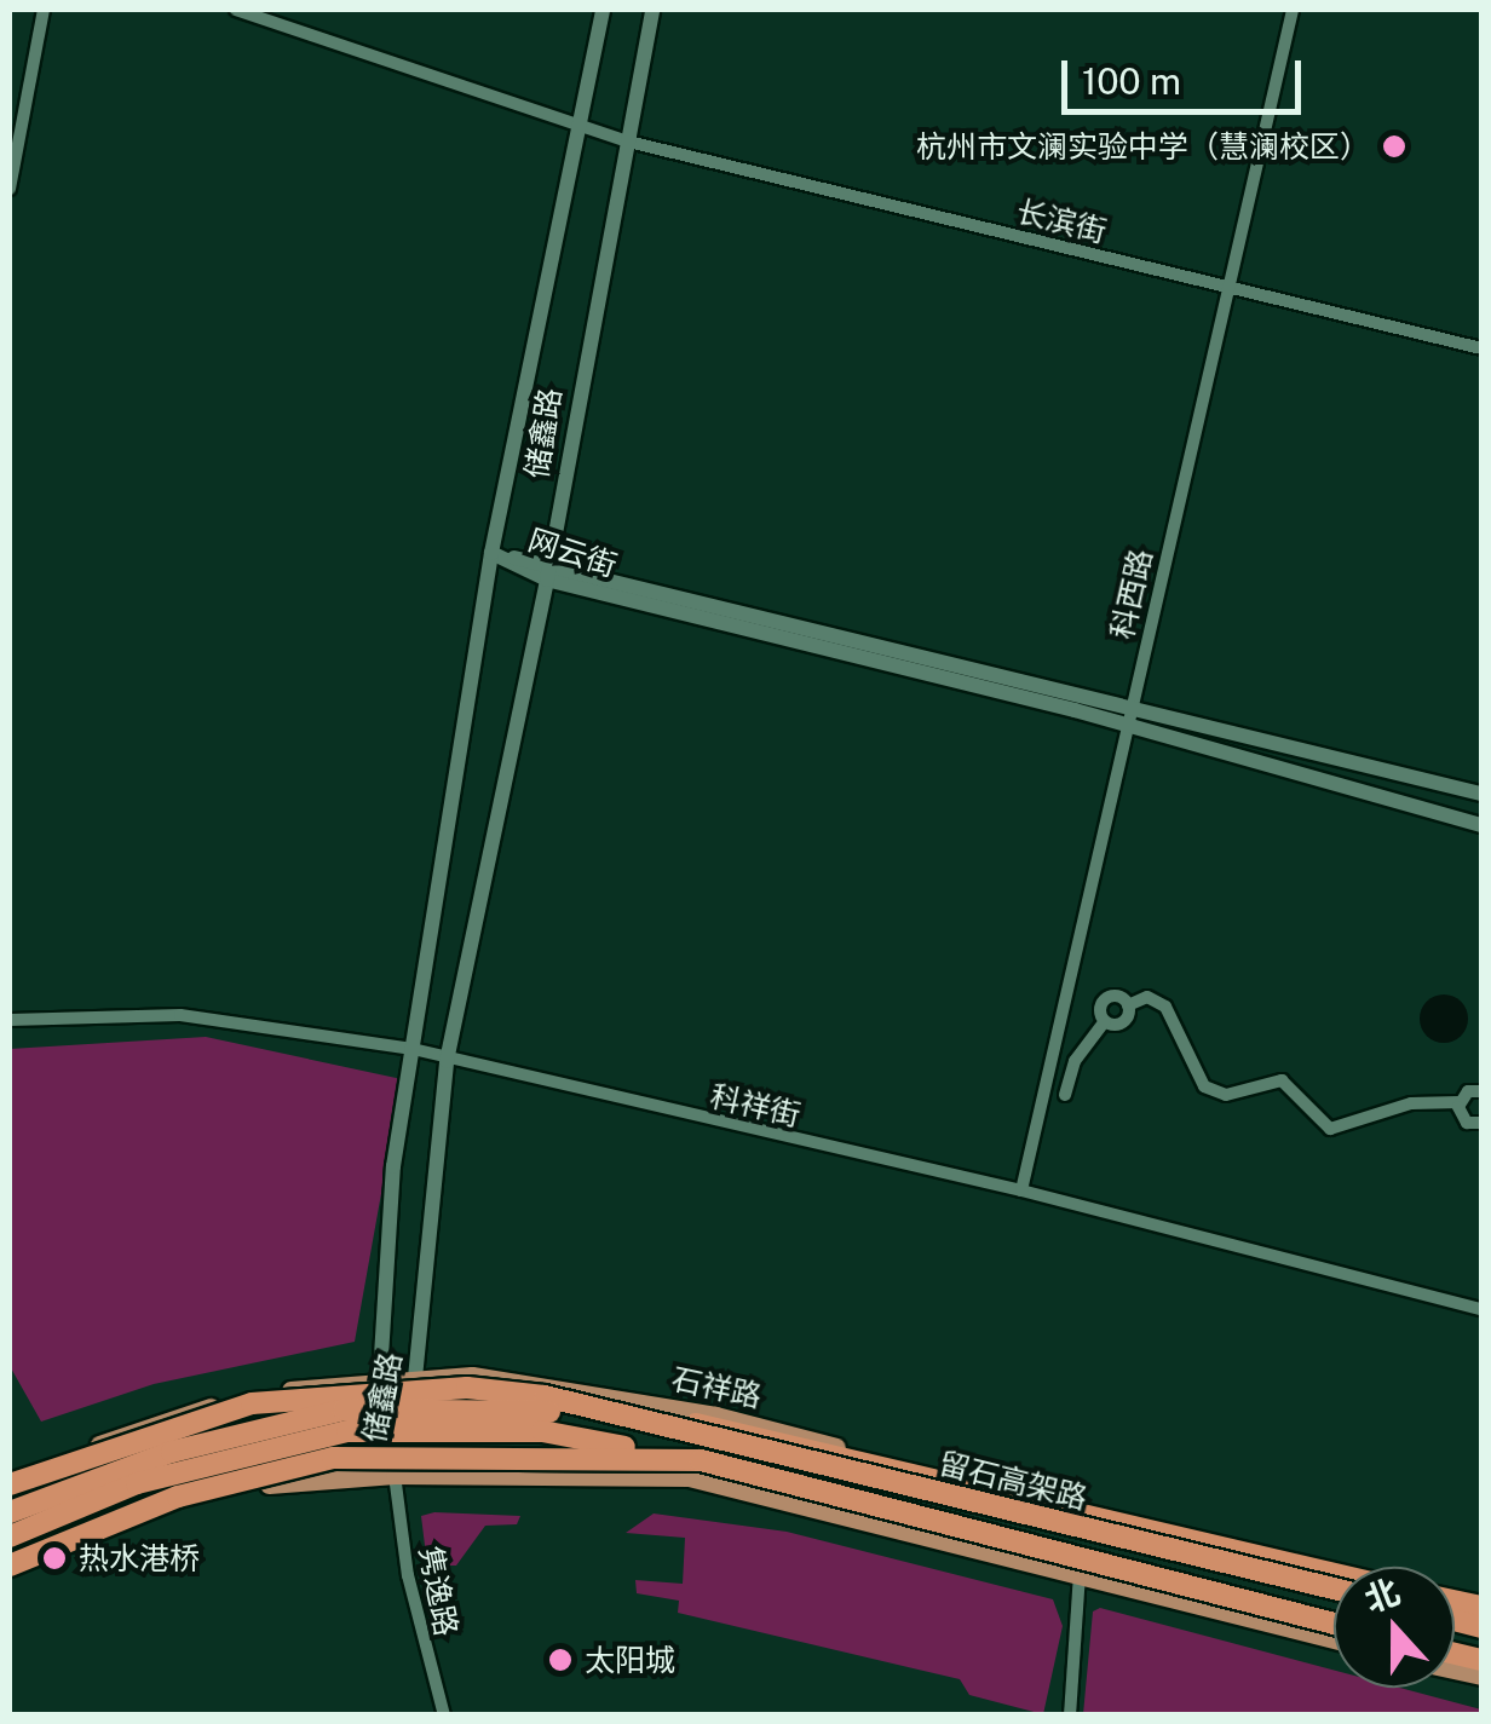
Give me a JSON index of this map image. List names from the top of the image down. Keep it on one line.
{"streets":{"highway":["留石高架路"],"main road":["石祥路"],"street":["长滨街","储鑫路","网云街","科西路","科祥街","隽逸路"]},"crossings":[["长滨街","储鑫路"],["长滨街","科西路"],["储鑫路","网云街"],["储鑫路","科祥街"],["储鑫路","石祥路"],["储鑫路","隽逸路"],["网云街","科西路"],["科西路","科祥街"],["石祥路","留石高架路"]],"places":["杭州市文澜实验中学（慧澜校区）","热水港桥","太阳城"],"scale_bar":"100 m","north":"top"}
